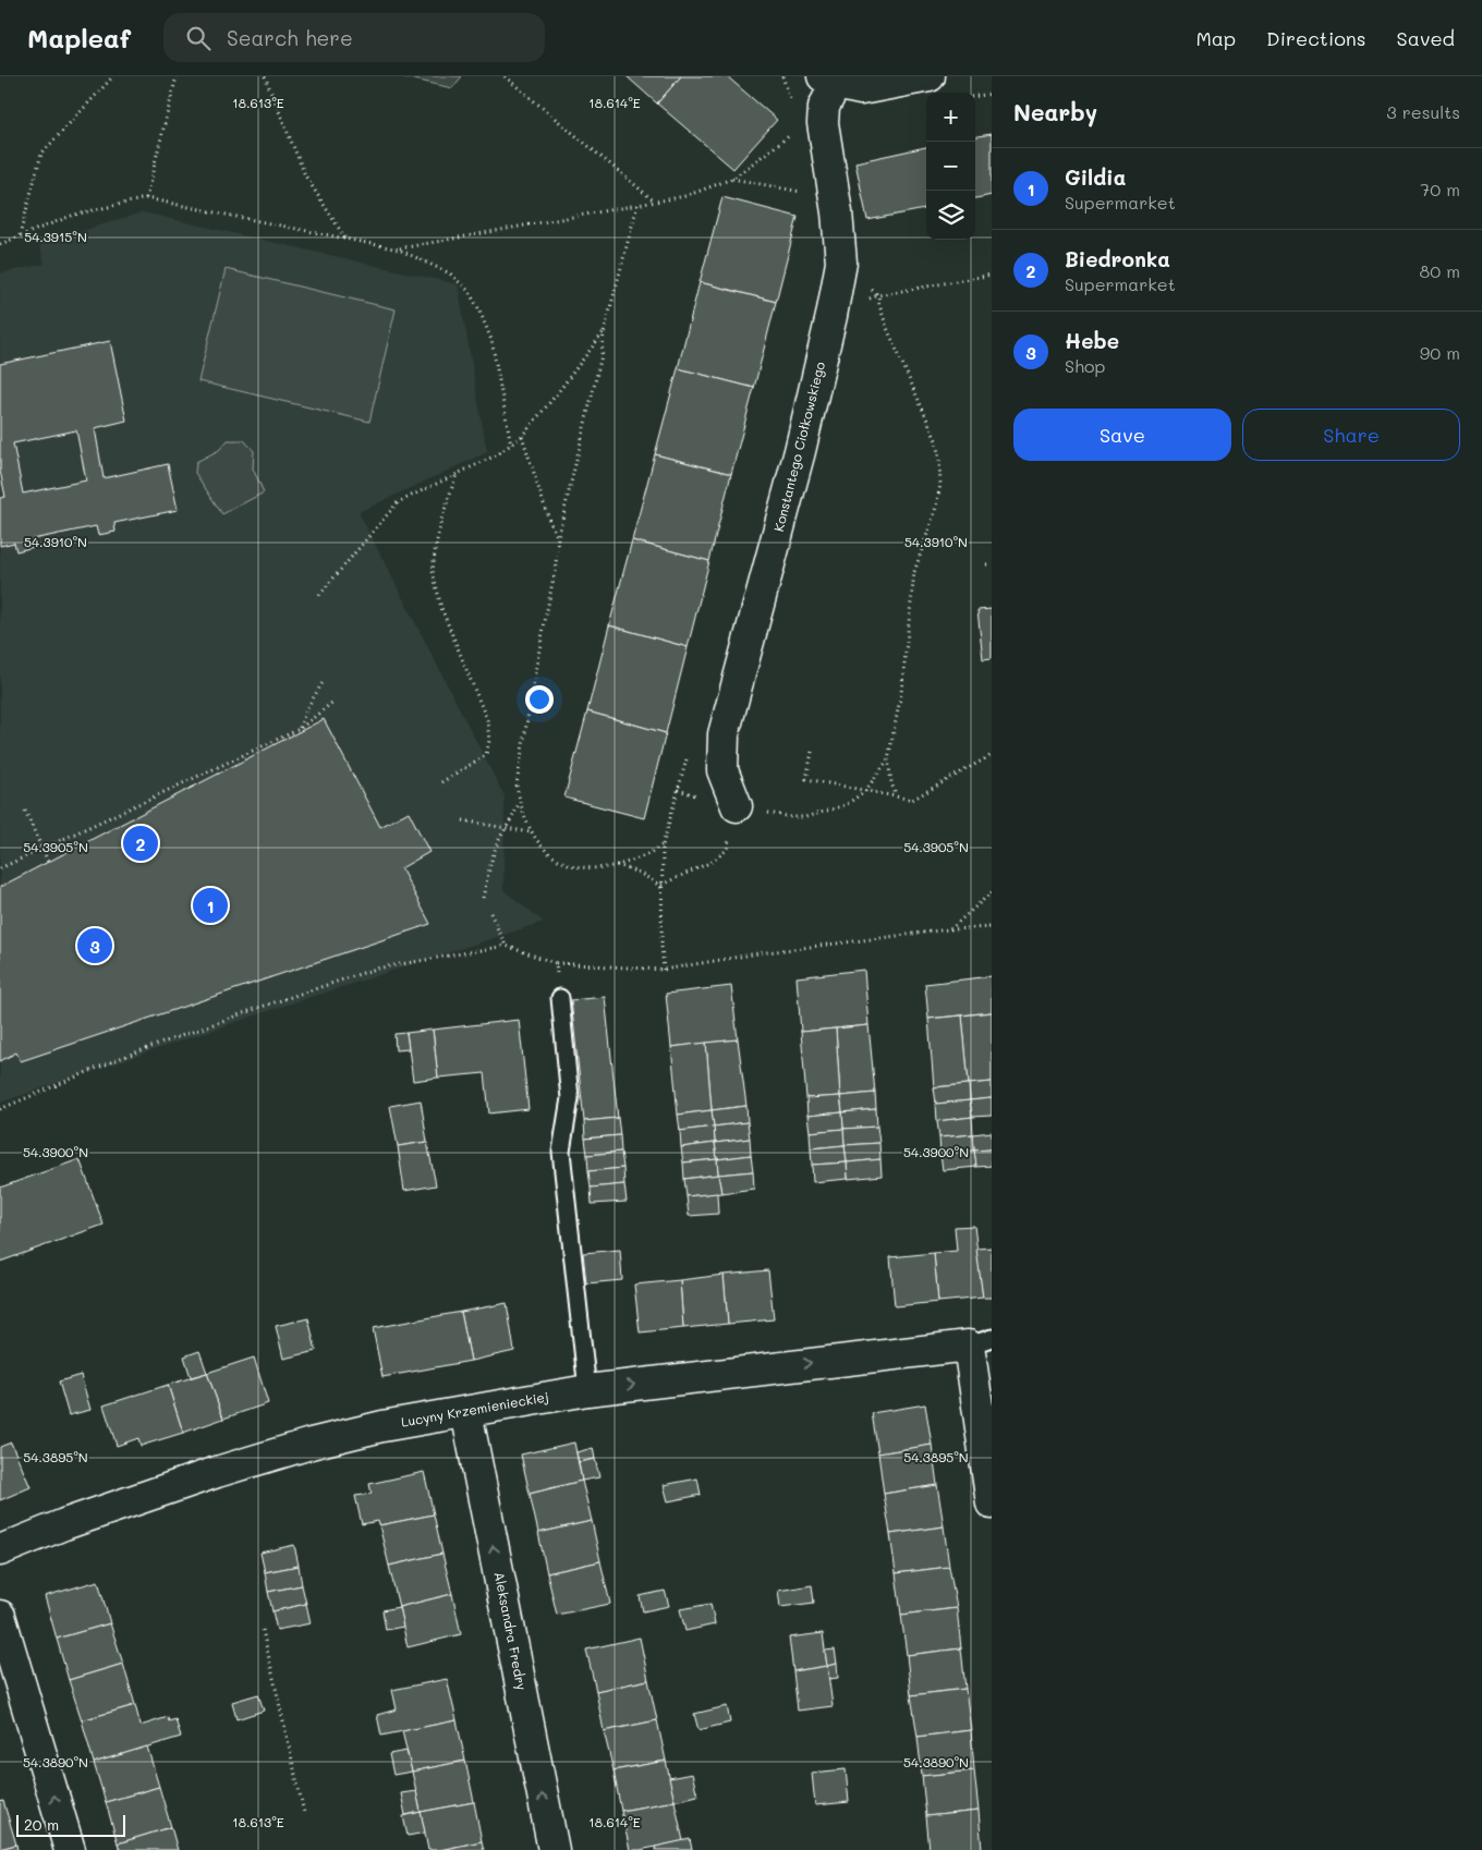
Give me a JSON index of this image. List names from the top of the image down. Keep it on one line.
{"streets":{"street":["Konstantego Ciołkowskiego","Lucyny Krzemienieckiej","Aleksandra Fredry"]},"crossings":[["Lucyny Krzemienieckiej","Aleksandra Fredry"]],"one_way":["Lucyny Krzemienieckiej","Aleksandra Fredry"],"scale_bar":"20 m","page":{"header":"Mapleaf","search":"Search here","nav":["Map","Directions","Saved"],"heading":["Nearby","3 results"],"map_buttons":["+","−"],"list":[{"mark":"1","name":"Gildia","note":"Supermarket","value":"70 m"},{"mark":"2","name":"Biedronka","note":"Supermarket","value":"80 m"},{"mark":"3","name":"Hebe","note":"Shop","value":"90 m"}],"buttons":["Save","Share"],"pins":["2","1","3"],"scale":"20 m"},"coordinates":["18.613°E","18.614°E","54.3915°N","54.3910°N","54.3905°N","54.3900°N","54.3895°N","54.3890°N"]}
